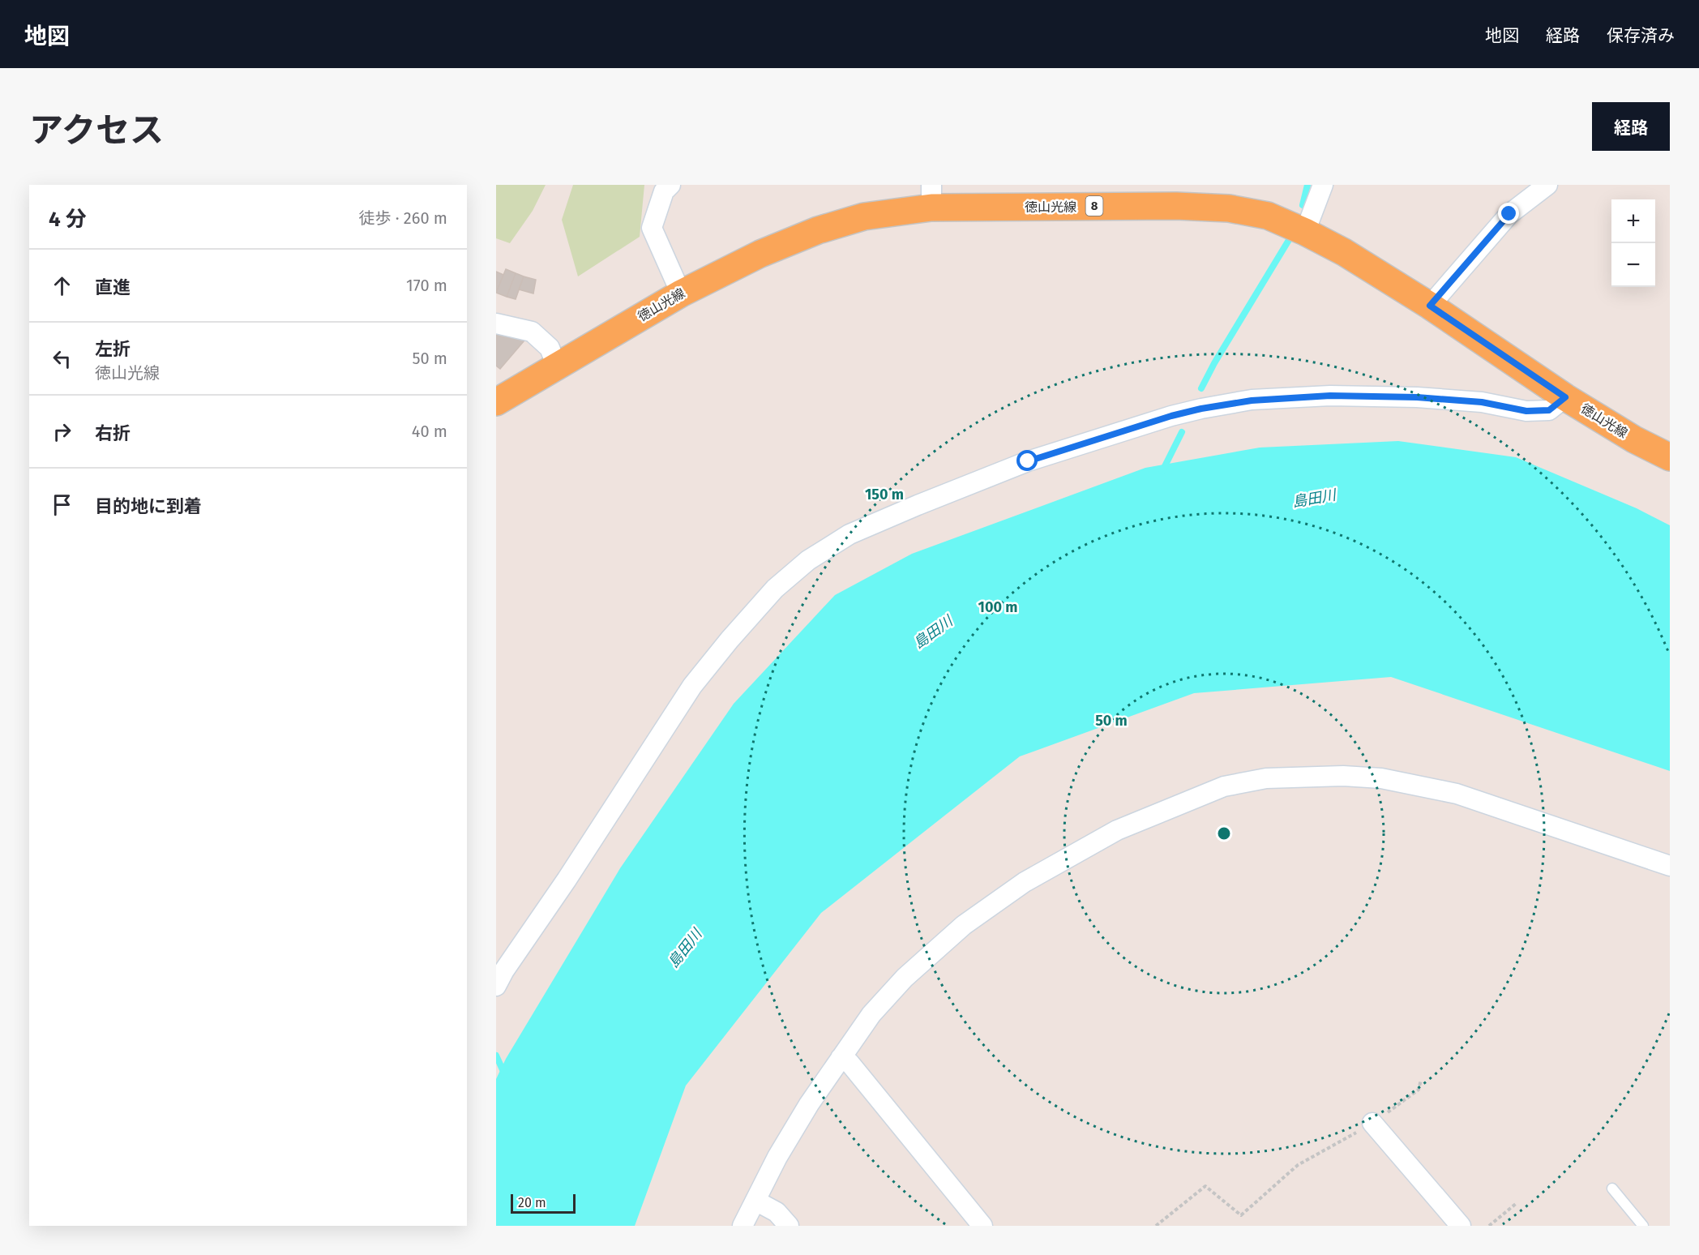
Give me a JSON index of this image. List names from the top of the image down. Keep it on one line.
{"streets":{"main road":["8","徳山光線"]},"water":["島田川"],"scale_bar":"20 m","page":{"header":"地図","nav":["地図","経路","保存済み"],"title":"アクセス","buttons":"経路","heading":["4 分","徒歩 · 260 m"],"map_buttons":["+","−"],"list":[["直進","170 m"],["左折","徳山光線","50 m"],["右折","40 m"],"目的地に到着"],"scale":"20 m"},"rings":["150 m","100 m","50 m"]}
